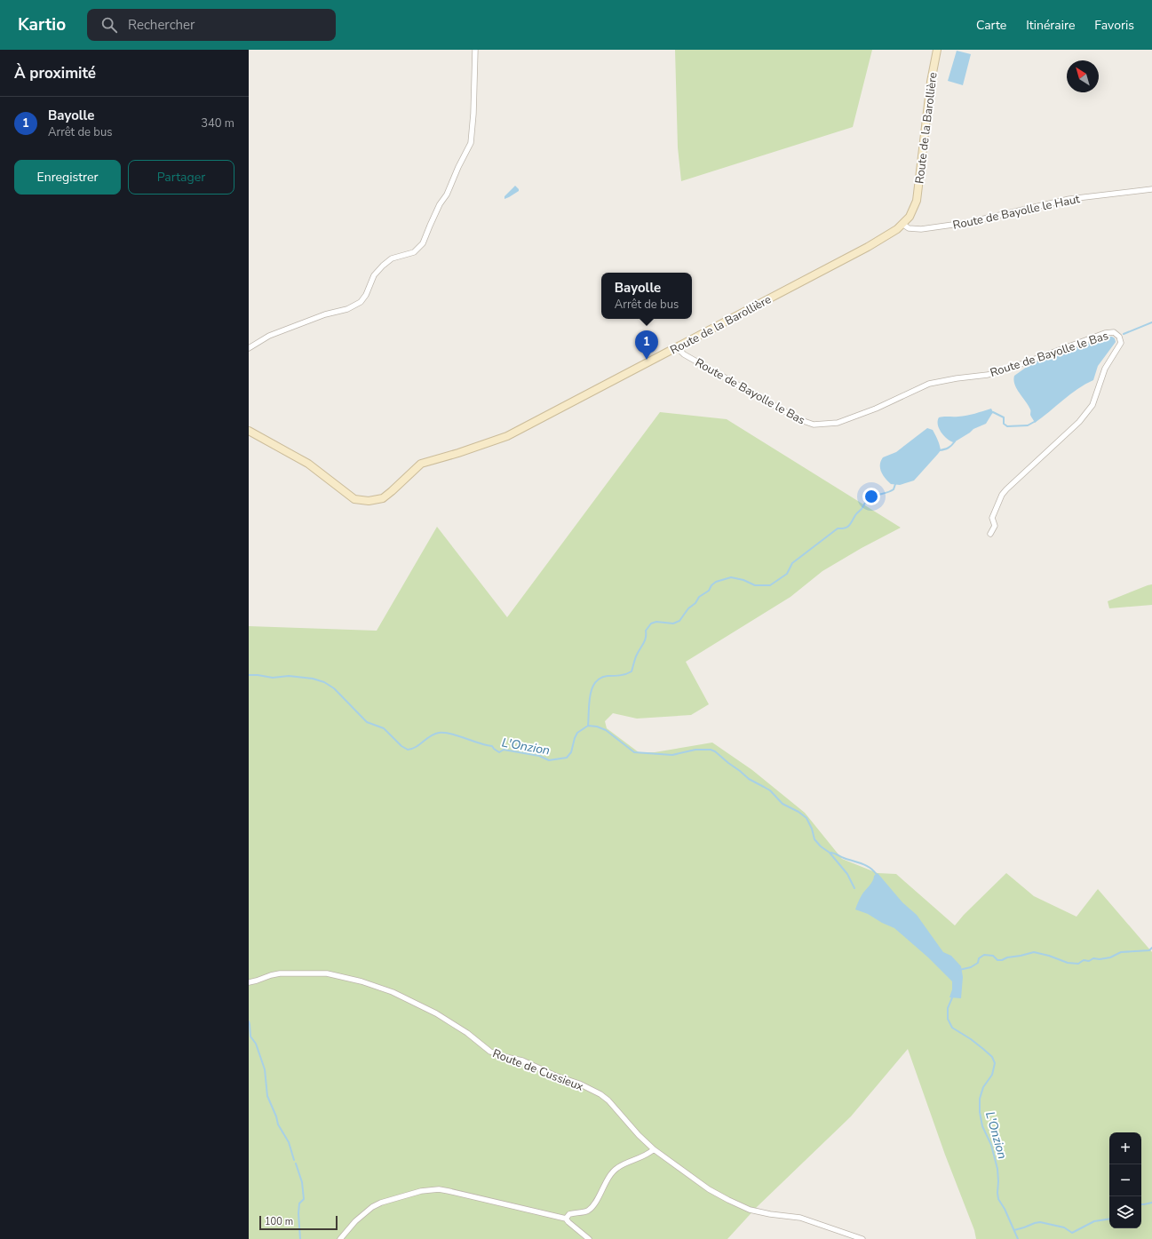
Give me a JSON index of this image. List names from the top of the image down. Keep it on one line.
{"streets":{"main road":["Route de la Barollière"],"street":["Route de Bayolle le Haut","Route de Bayolle le Bas","Route de Cussieux"]},"crossings":[["Route de la Barollière","Route de Bayolle le Haut"],["Route de la Barollière","Route de Bayolle le Bas"]],"water":["L'Onzion"],"scale_bar":"100 m","north":"top left","page":{"header":"Kartio","search":"Rechercher","nav":["Carte","Itinéraire","Favoris"],"heading":"À proximité","list":[{"mark":"1","name":"Bayolle","note":"Arrêt de bus","value":"340 m"}],"buttons":["Enregistrer","Partager"],"popup":["Bayolle","Arrêt de bus"],"pins":"1","map_buttons":["+","−"],"scale":"100 m"}}
